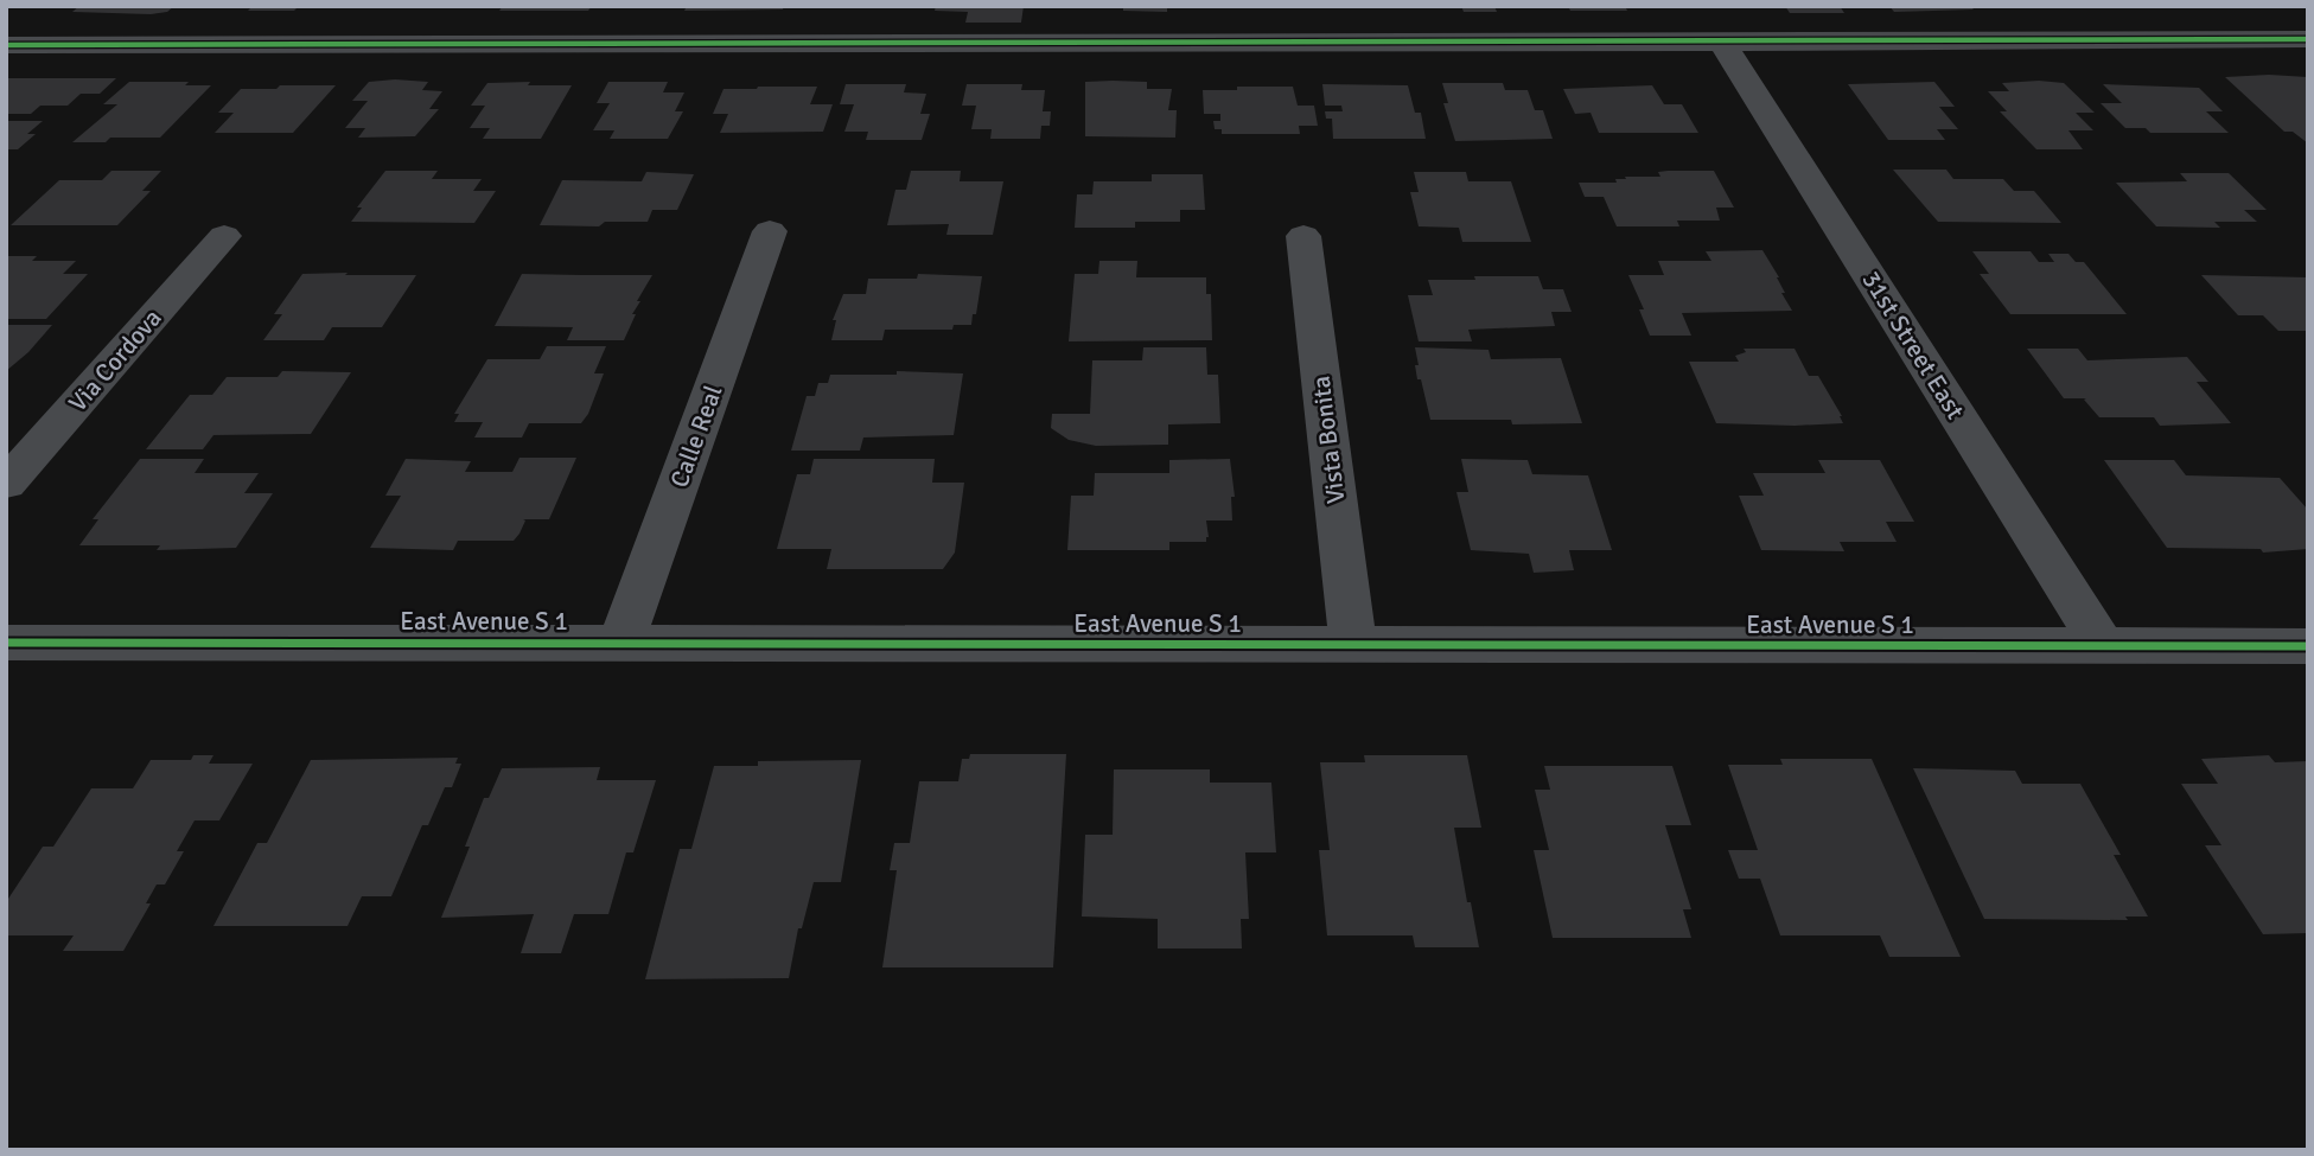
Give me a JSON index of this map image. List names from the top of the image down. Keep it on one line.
{"streets":{"street":["31st Street East","Via Cordova","Calle Real","Vista Bonita","East Avenue S 1"]},"crossings":[["31st Street East","East Avenue S 1"],["Calle Real","East Avenue S 1"],["Vista Bonita","East Avenue S 1"]]}
